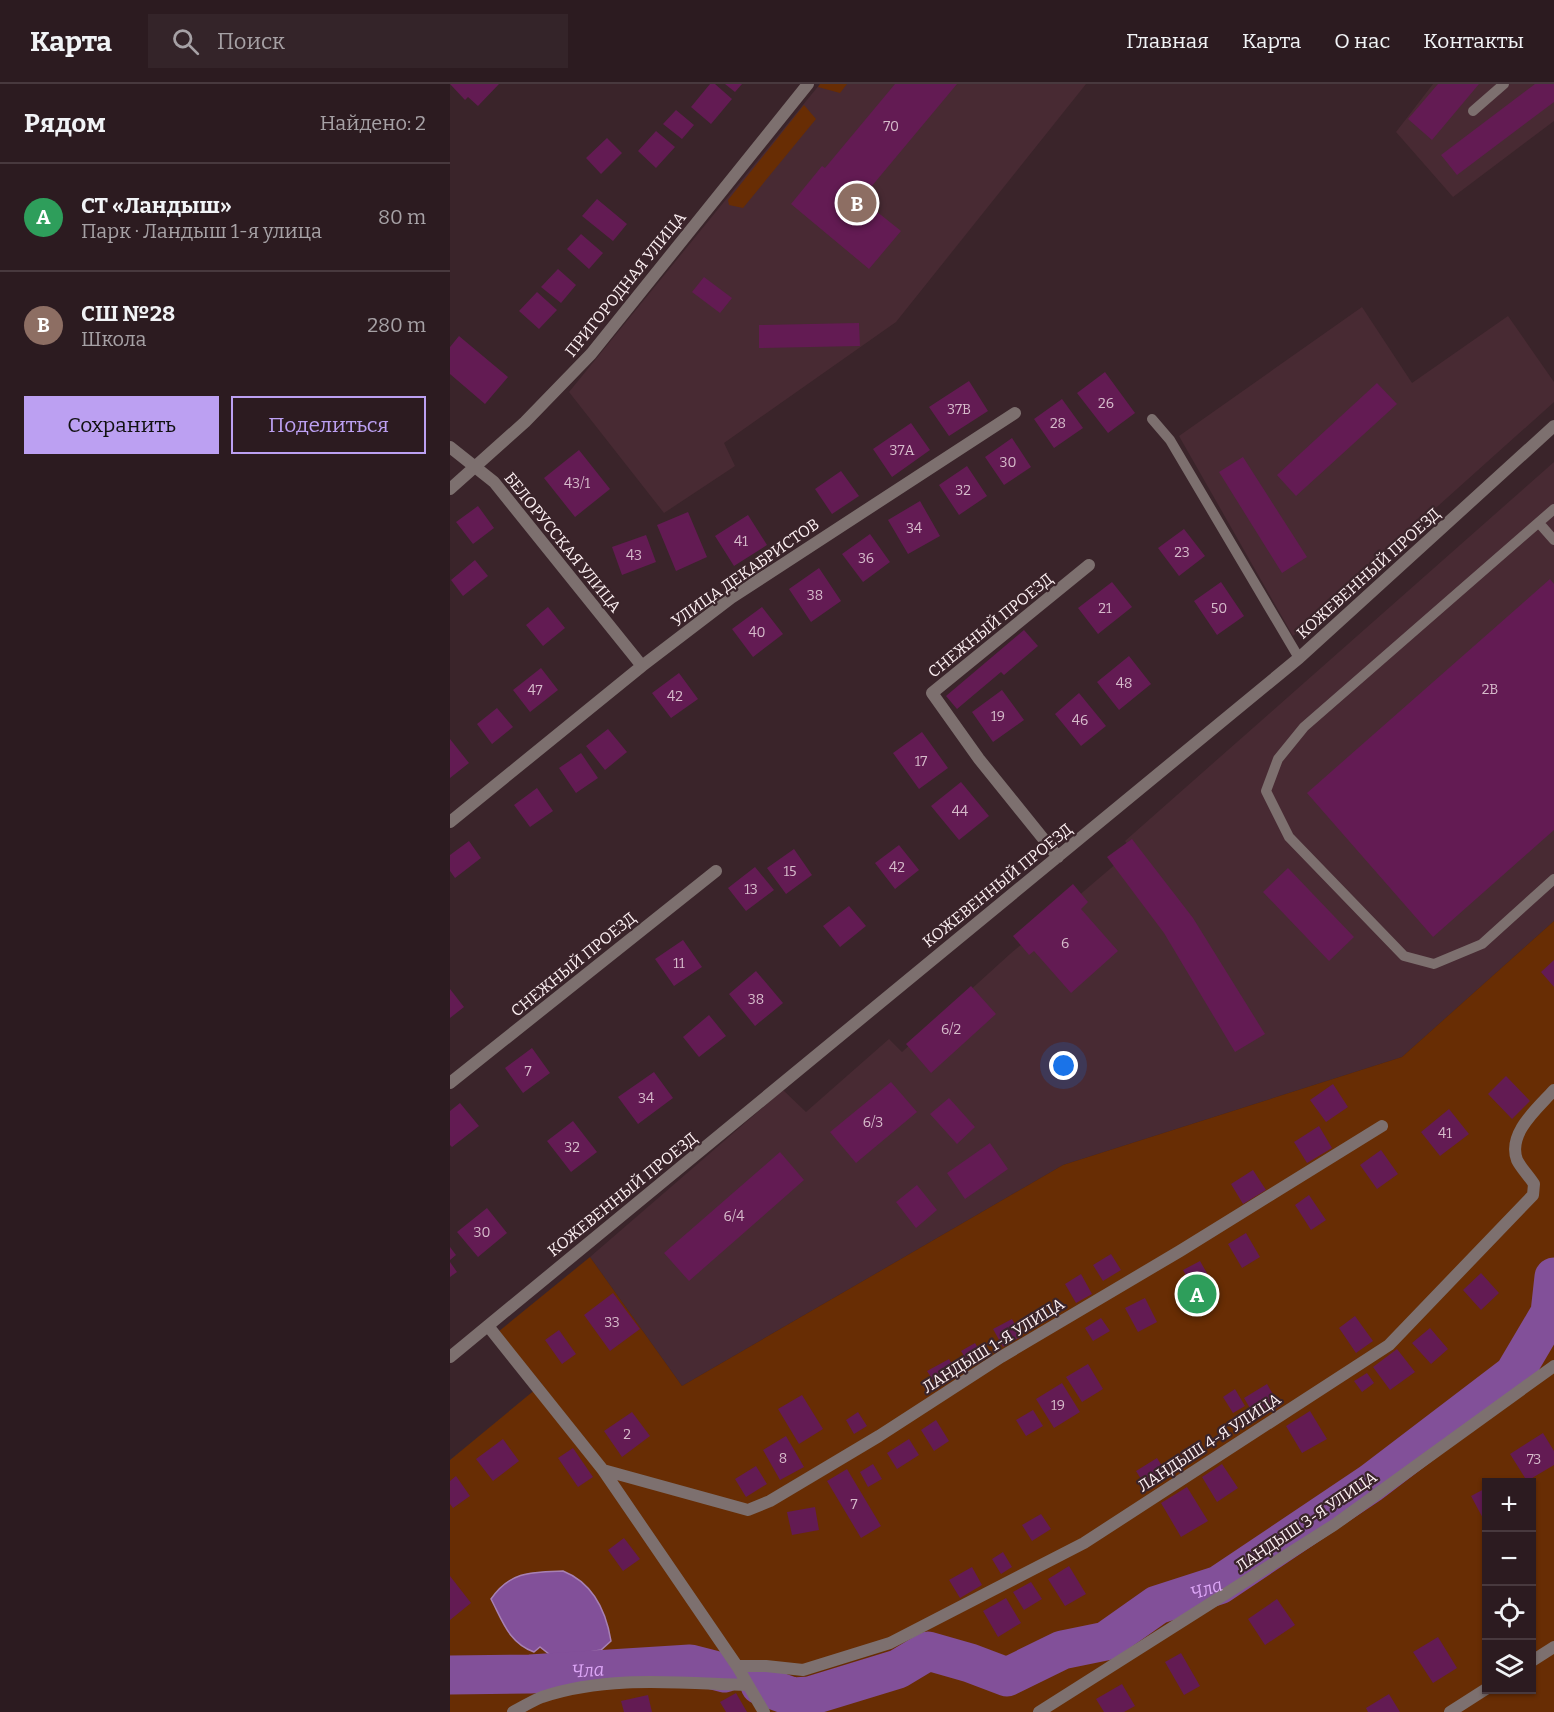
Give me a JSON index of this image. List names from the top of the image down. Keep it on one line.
{"streets":{"street":["ПРИГОРОДНАЯ УЛИЦА","БЕЛОРУССКАЯ УЛИЦА","УЛИЦА ДЕКАБРИСТОВ","КОЖЕВЕННЫЙ ПРОЕЗД","СНЕЖНЫЙ ПРОЕЗД","ЛАНДЫШ 1-Я УЛИЦА","ЛАНДЫШ 4-Я УЛИЦА","ЛАНДЫШ 3-Я УЛИЦА"]},"crossings":[["ПРИГОРОДНАЯ УЛИЦА","БЕЛОРУССКАЯ УЛИЦА"],["БЕЛОРУССКАЯ УЛИЦА","УЛИЦА ДЕКАБРИСТОВ"],["КОЖЕВЕННЫЙ ПРОЕЗД","СНЕЖНЫЙ ПРОЕЗД"]],"water":["Чла"],"house_numbers":["70","26","37В","28","37А","30","43/1","32","34","41","23","43","36","38","21","50","40","48","2В","47","42","19","46","17","44","42","15","13","6","11","38","6/2","7","34","6/3","41","32","6/4","30","33","19","2","8","73","7"],"page":{"header":"Карта","search":"Поиск","nav":["Главная","Карта","О нас","Контакты"],"heading":["Рядом","Найдено: 2"],"list":[{"mark":"A","name":"СТ «Ландыш»","note":"Парк · Ландыш 1-я улица","value":"80 m"},{"mark":"B","name":"СШ №28","note":"Школа","value":"280 m"}],"pins":["B","A"],"buttons":["Сохранить","Поделиться"],"map_buttons":["+","−"]}}
